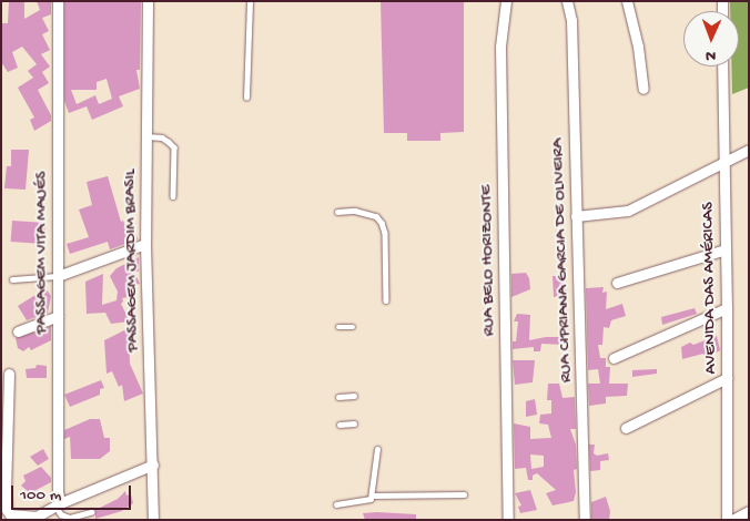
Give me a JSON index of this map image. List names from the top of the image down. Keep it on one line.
{"streets":{"street":["PASSAGEM VITA MAUÉS","PASSAGEM JARDIM BRASIL","RUA BELO HORIZONTE","RUA CIPRIANA GARCIA DE OLIVEIRA","AVENIDA DAS AMÉRICAS"]},"scale_bar":"100 m","north":"bottom"}
